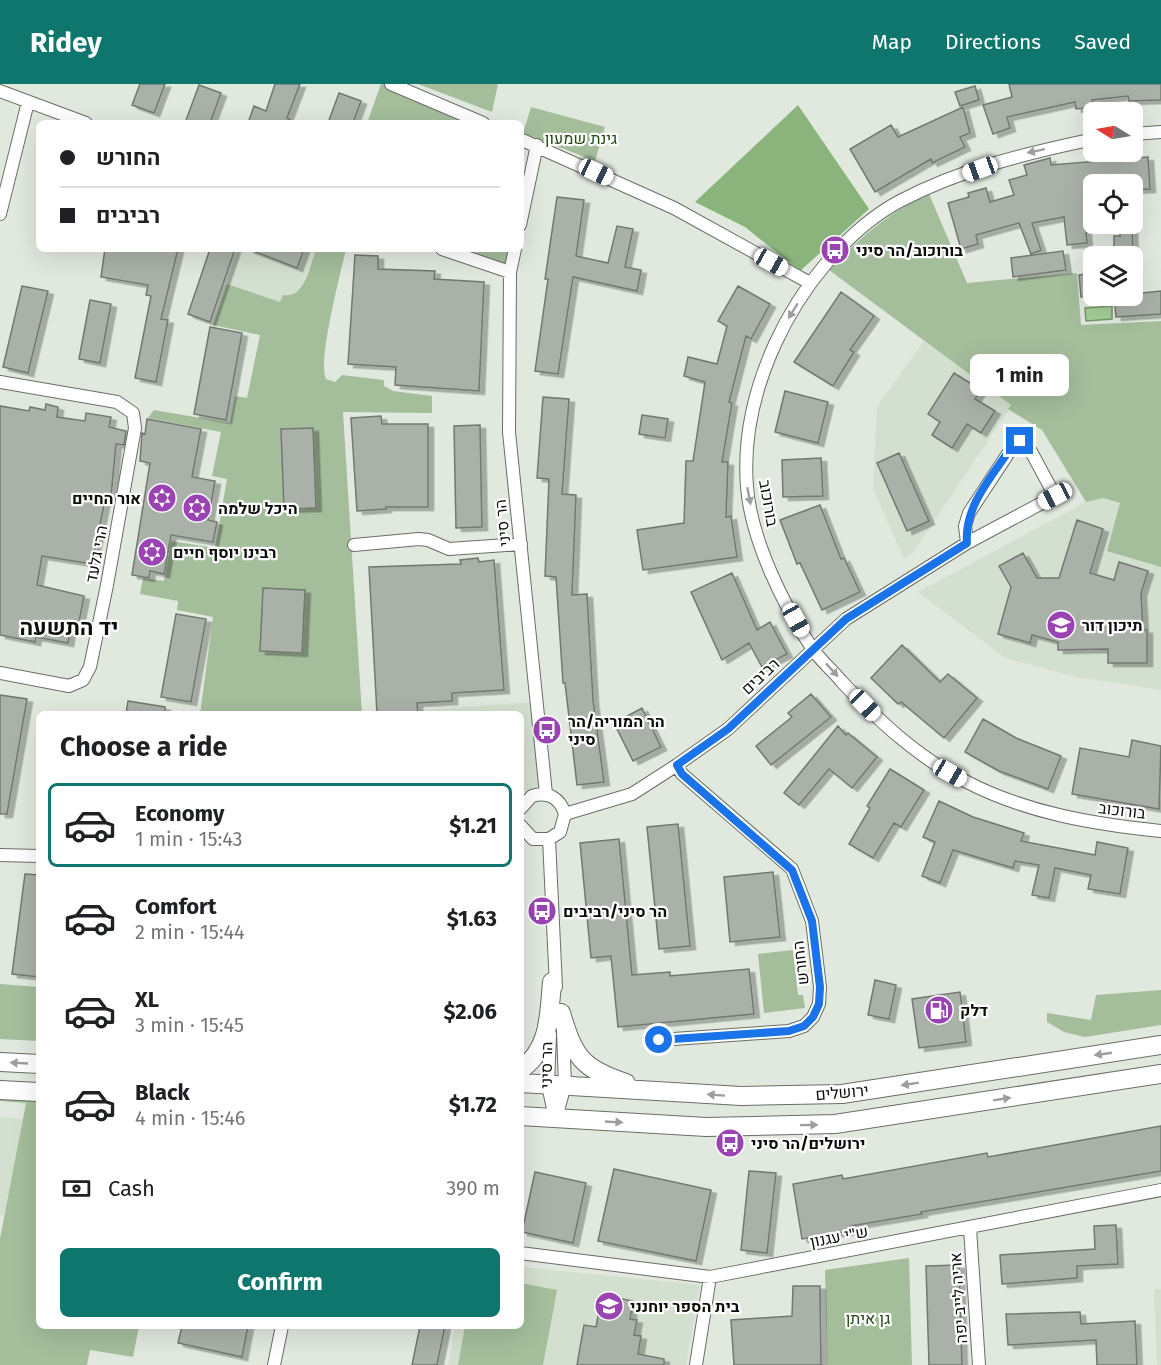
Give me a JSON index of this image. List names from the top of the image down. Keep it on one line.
{"streets":{"main road":["ירושלים"],"street":["בורוכוב","הר סיני","הרי גלעד","רביבים","החורש","ש\"י עגנון","אריה לייב יפה"]},"crossings":[["בורוכוב","רביבים"],["הר סיני","ירושלים"],["רביבים","החורש"],["ש\"י עגנון","אריה לייב יפה"]],"districts":["יד התשעה"],"parks":["גינת שמעון","גן איתן"],"places":{"bus stop":["בורוכוב/הר סיני","הר המוריה/הר סיני","הר סיני/רביבים","ירושלים/הר סיני"],"synagogue":["אור החיים","היכל שלמה","רבינו יוסף חיים"],"school or university":["תיכון דור","בית הספר יוחנני"],"fuel station":["דלק"]},"north":"left","page":{"header":"Ridey","nav":["Map","Directions","Saved"],"banner":["החורש","רביבים"],"bubble":"1 min","heading":"Choose a ride","list":[{"name":"Economy","note":"1 min · 15:43","value":"$1.21"},{"name":"Comfort","note":"2 min · 15:44","value":"$1.63"},{"name":"XL","note":"3 min · 15:45","value":"$2.06"},{"name":"Black","note":"4 min · 15:46","value":"$1.72"}],"pay":["Cash","390 m"],"buttons":"Confirm"}}
